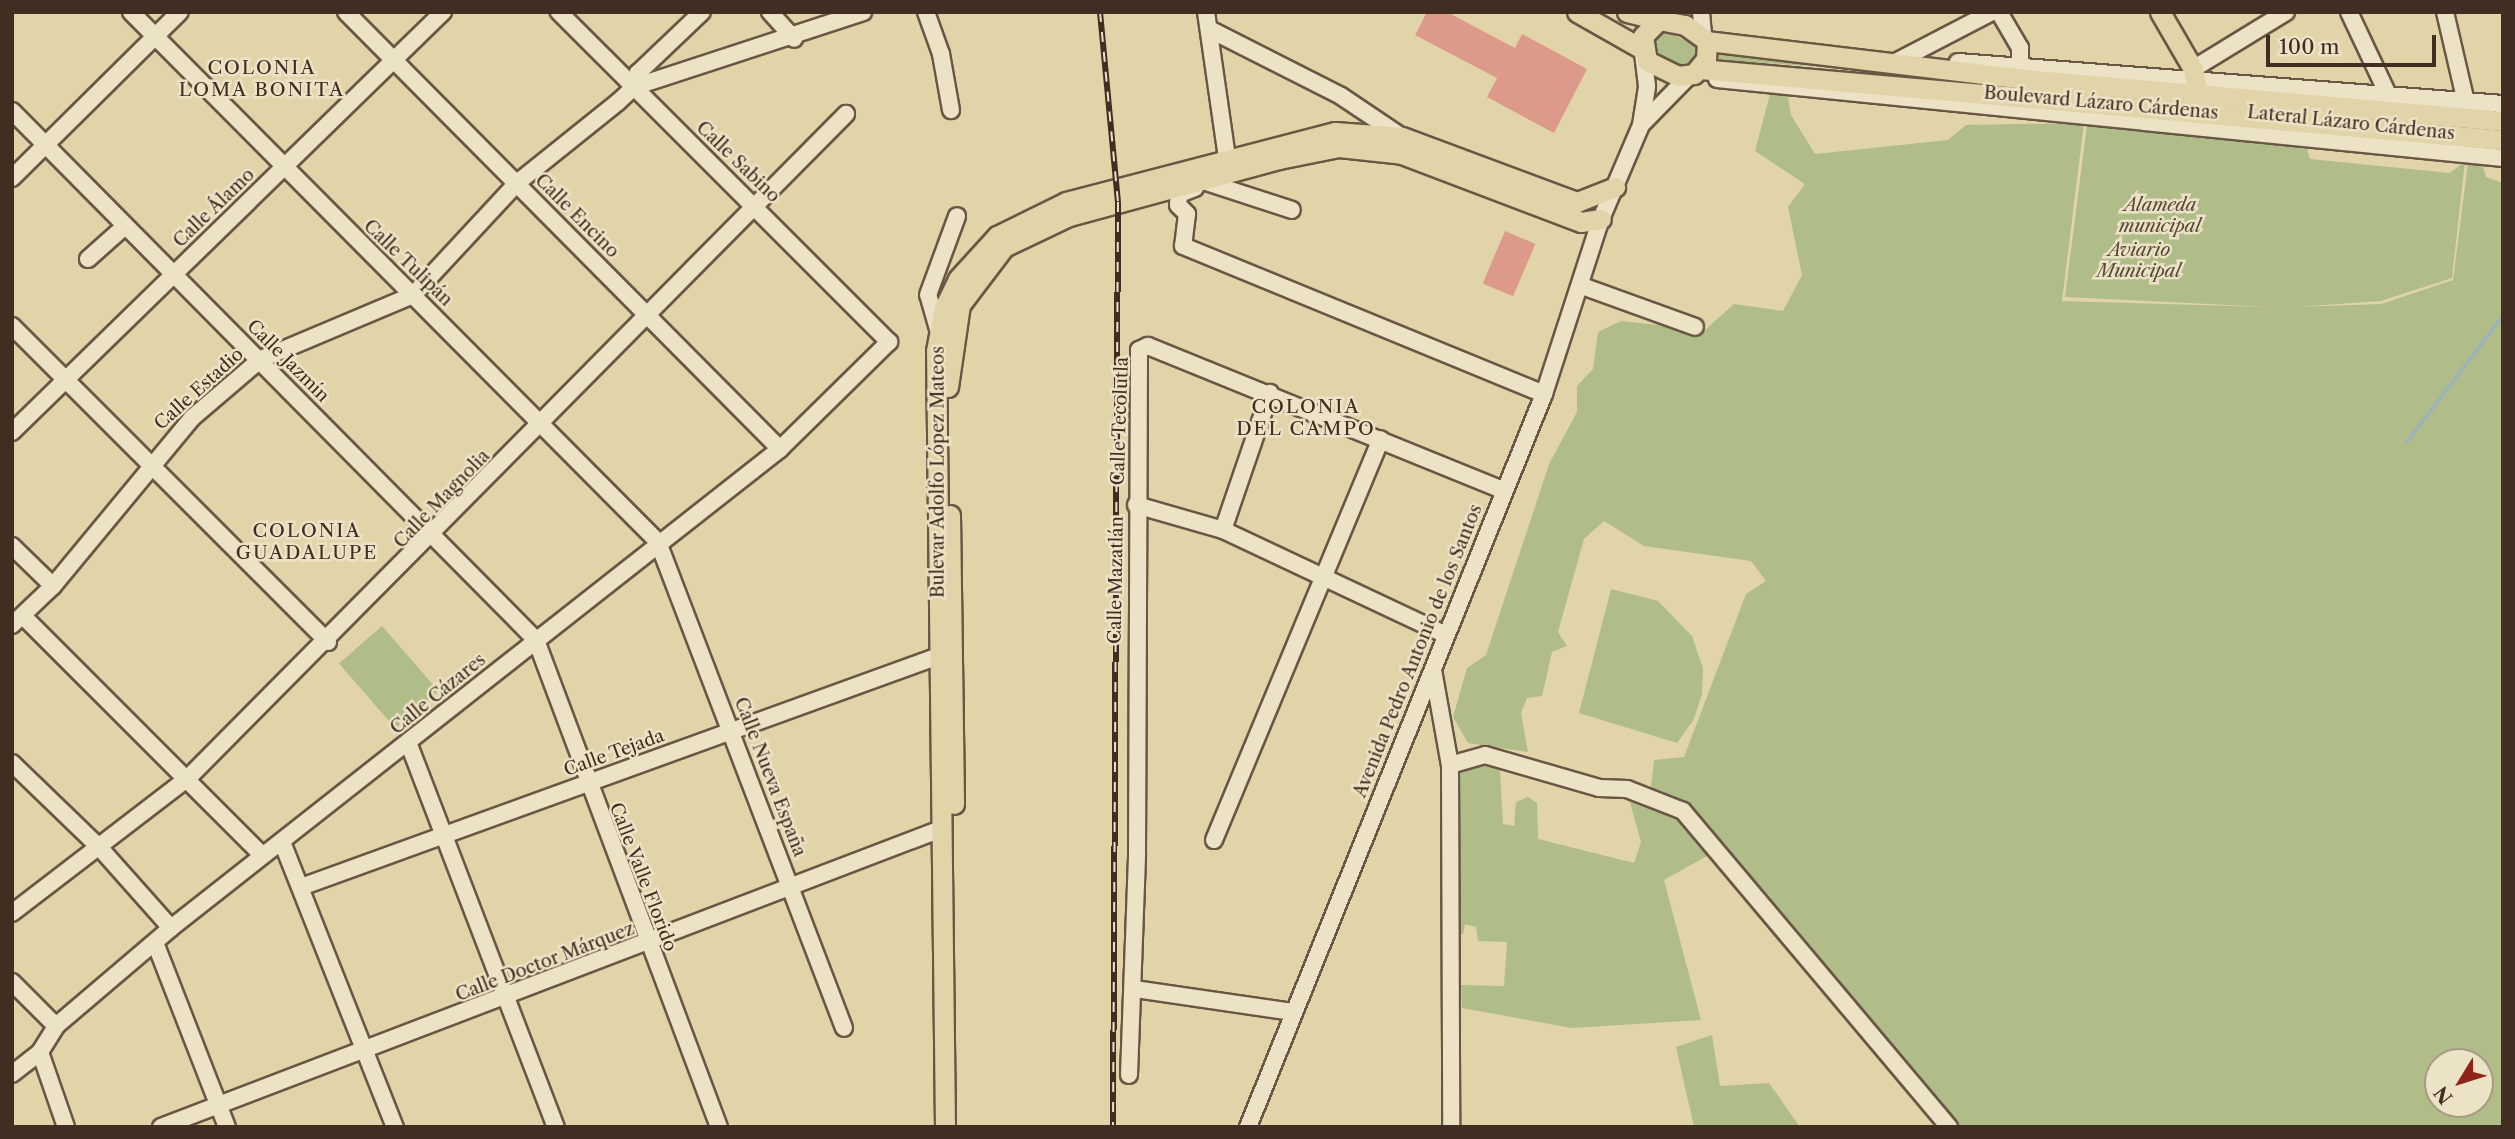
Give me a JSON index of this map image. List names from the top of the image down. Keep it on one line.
{"streets":{"main road":["Boulevard Lázaro Cárdenas","Bulevar Adolfo López Mateos"],"street":["Lateral Lázaro Cárdenas","Calle Sabino","Calle Álamo","Calle Encino","Calle Tulipán","Calle Jazmín","Calle Estadio","Calle Tecolutla","Calle Magnolia","Calle Mazatlán","Avenida Pedro Antonio de los Santos","Calle Cázares","Calle Tejada","Calle Nueva España","Calle Valle Florido","Calle Doctor Márquez"]},"crossings":[["Boulevard Lázaro Cárdenas","Lateral Lázaro Cárdenas"],["Calle Sabino","Calle Estadio"],["Calle Sabino","Calle Magnolia"],["Calle Sabino","Calle Cázares"],["Calle Álamo","Calle Encino"],["Calle Álamo","Calle Tulipán"],["Calle Álamo","Calle Jazmín"],["Calle Encino","Calle Estadio"],["Calle Encino","Calle Magnolia"],["Calle Encino","Calle Cázares"],["Calle Tulipán","Calle Estadio"],["Calle Tulipán","Calle Magnolia"],["Calle Tulipán","Calle Cázares"],["Calle Tulipán","Calle Nueva España"],["Calle Jazmín","Calle Estadio"],["Calle Jazmín","Calle Magnolia"],["Calle Jazmín","Calle Cázares"],["Calle Jazmín","Calle Valle Florido"],["Calle Tecolutla","Calle Mazatlán"],["Calle Tecolutla","Avenida Pedro Antonio de los Santos"],["Bulevar Adolfo López Mateos","Avenida Pedro Antonio de los Santos"],["Bulevar Adolfo López Mateos","Calle Tejada"],["Bulevar Adolfo López Mateos","Calle Doctor Márquez"],["Calle Mazatlán","Avenida Pedro Antonio de los Santos"],["Calle Cázares","Calle Nueva España"],["Calle Cázares","Calle Valle Florido"],["Calle Tejada","Calle Nueva España"],["Calle Tejada","Calle Valle Florido"],["Calle Nueva España","Calle Doctor Márquez"],["Calle Valle Florido","Calle Doctor Márquez"]],"districts":["COLONIA LOMA BONITA","COLONIA DEL CAMPO","COLONIA GUADALUPE"],"parks":["Alameda municipal","Aviario Municipal"],"scale_bar":"100 m","north":"bottom left"}
